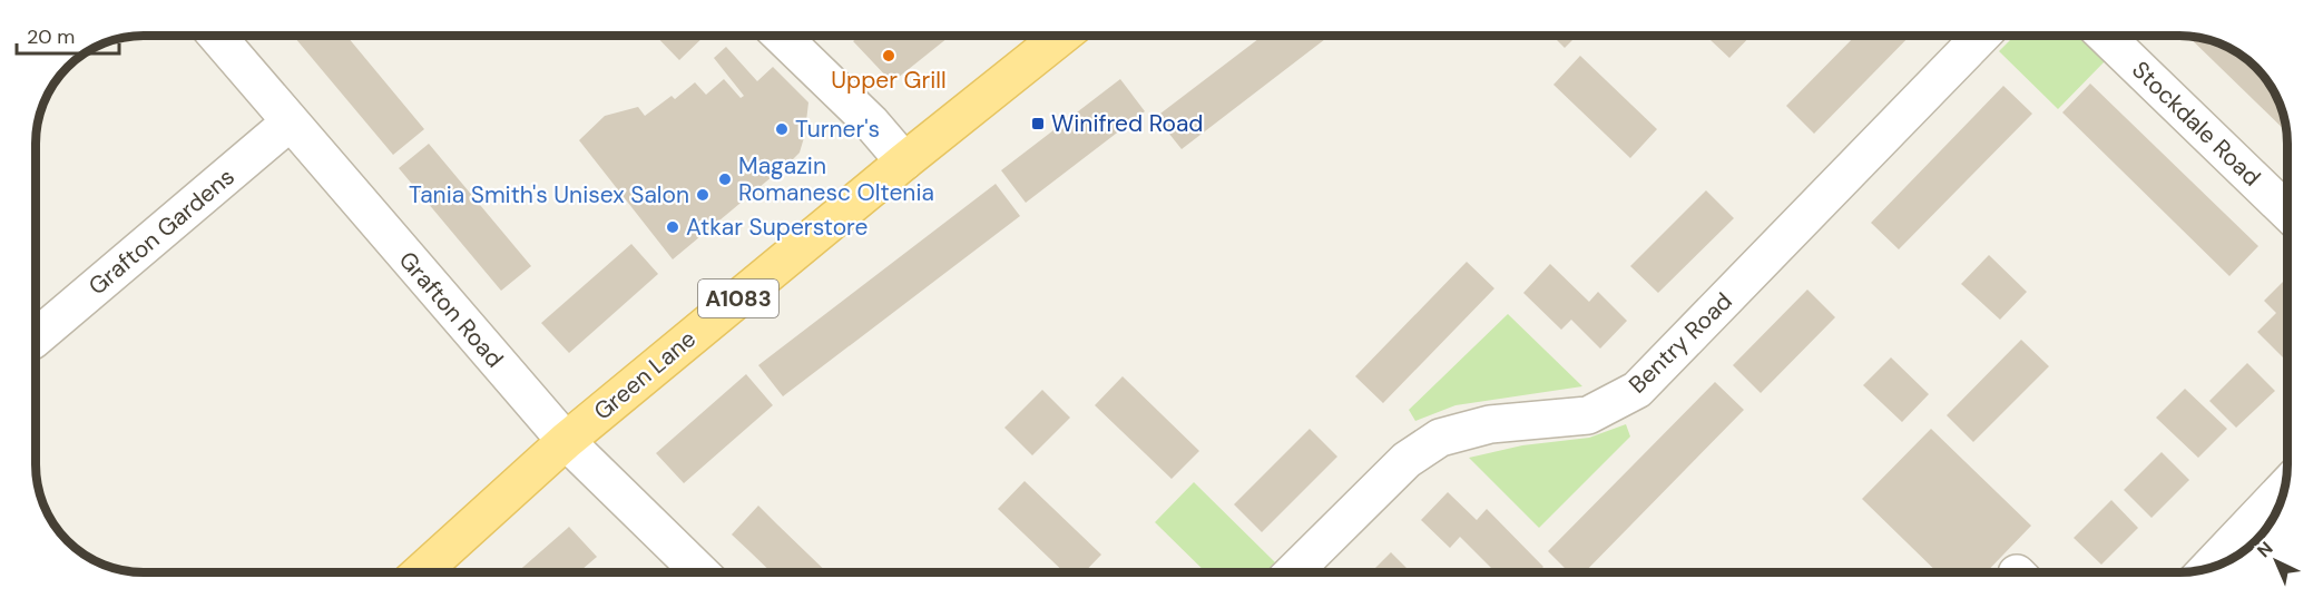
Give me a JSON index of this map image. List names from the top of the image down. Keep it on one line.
{"streets":{"main road":["A1083","Green Lane"],"street":["Stockdale Road","Grafton Gardens","Grafton Road","Bentry Road"]},"crossings":[["Grafton Gardens","Grafton Road"],["Grafton Road","Green Lane"]],"places":{"other":["Upper Grill","Turner's","Magazin Romanesc Oltenia","Tania Smith's Unisex Salon","Atkar Superstore"],"transit":["Winifred Road"]},"scale_bar":"20 m","north":"top left"}
